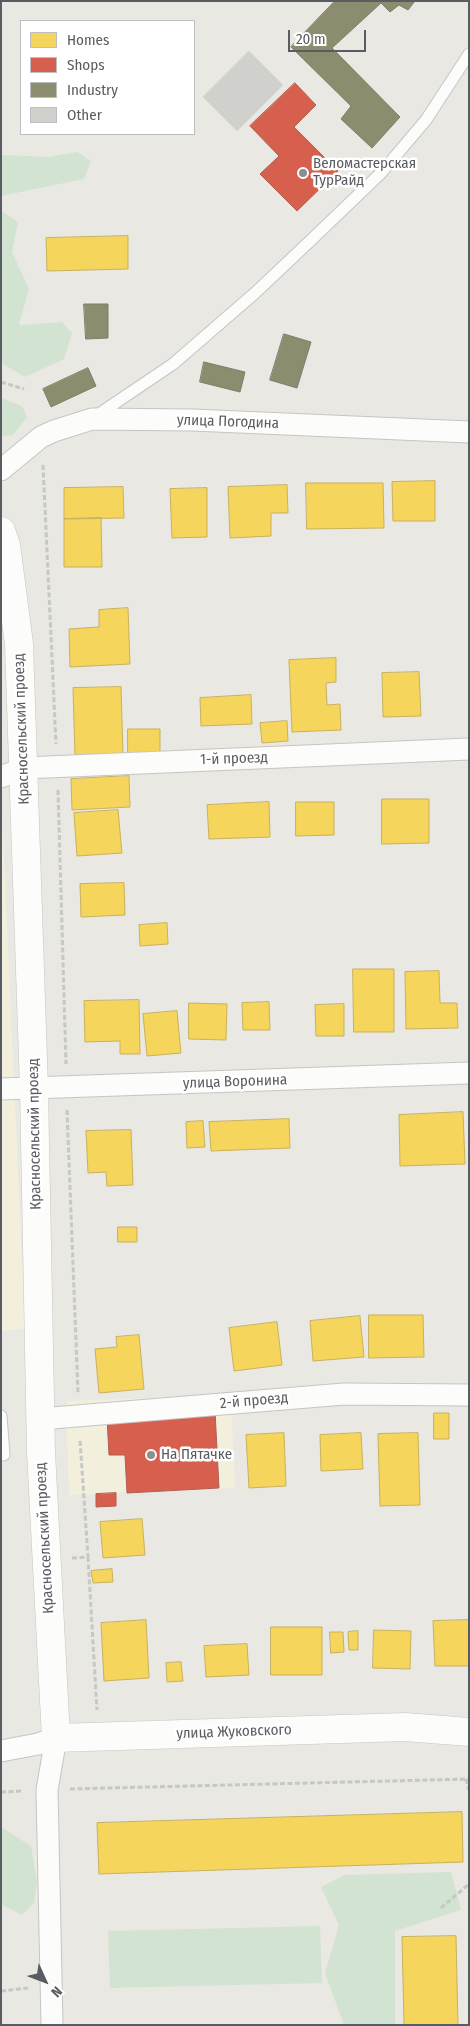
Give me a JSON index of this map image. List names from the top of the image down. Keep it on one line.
{"streets":{"street":["улица Погодина","Красносельский проезд","1-й проезд","улица Воронина","2-й проезд","улица Жуковского"]},"crossings":[["Красносельский проезд","1-й проезд"],["Красносельский проезд","улица Воронина"],["Красносельский проезд","2-й проезд"],["Красносельский проезд","улица Жуковского"]],"places":["Веломастерская ТурРайд","На Пятачке"],"legend":["Homes","Shops","Industry","Other"],"scale_bar":"20 m","north":"bottom right"}
